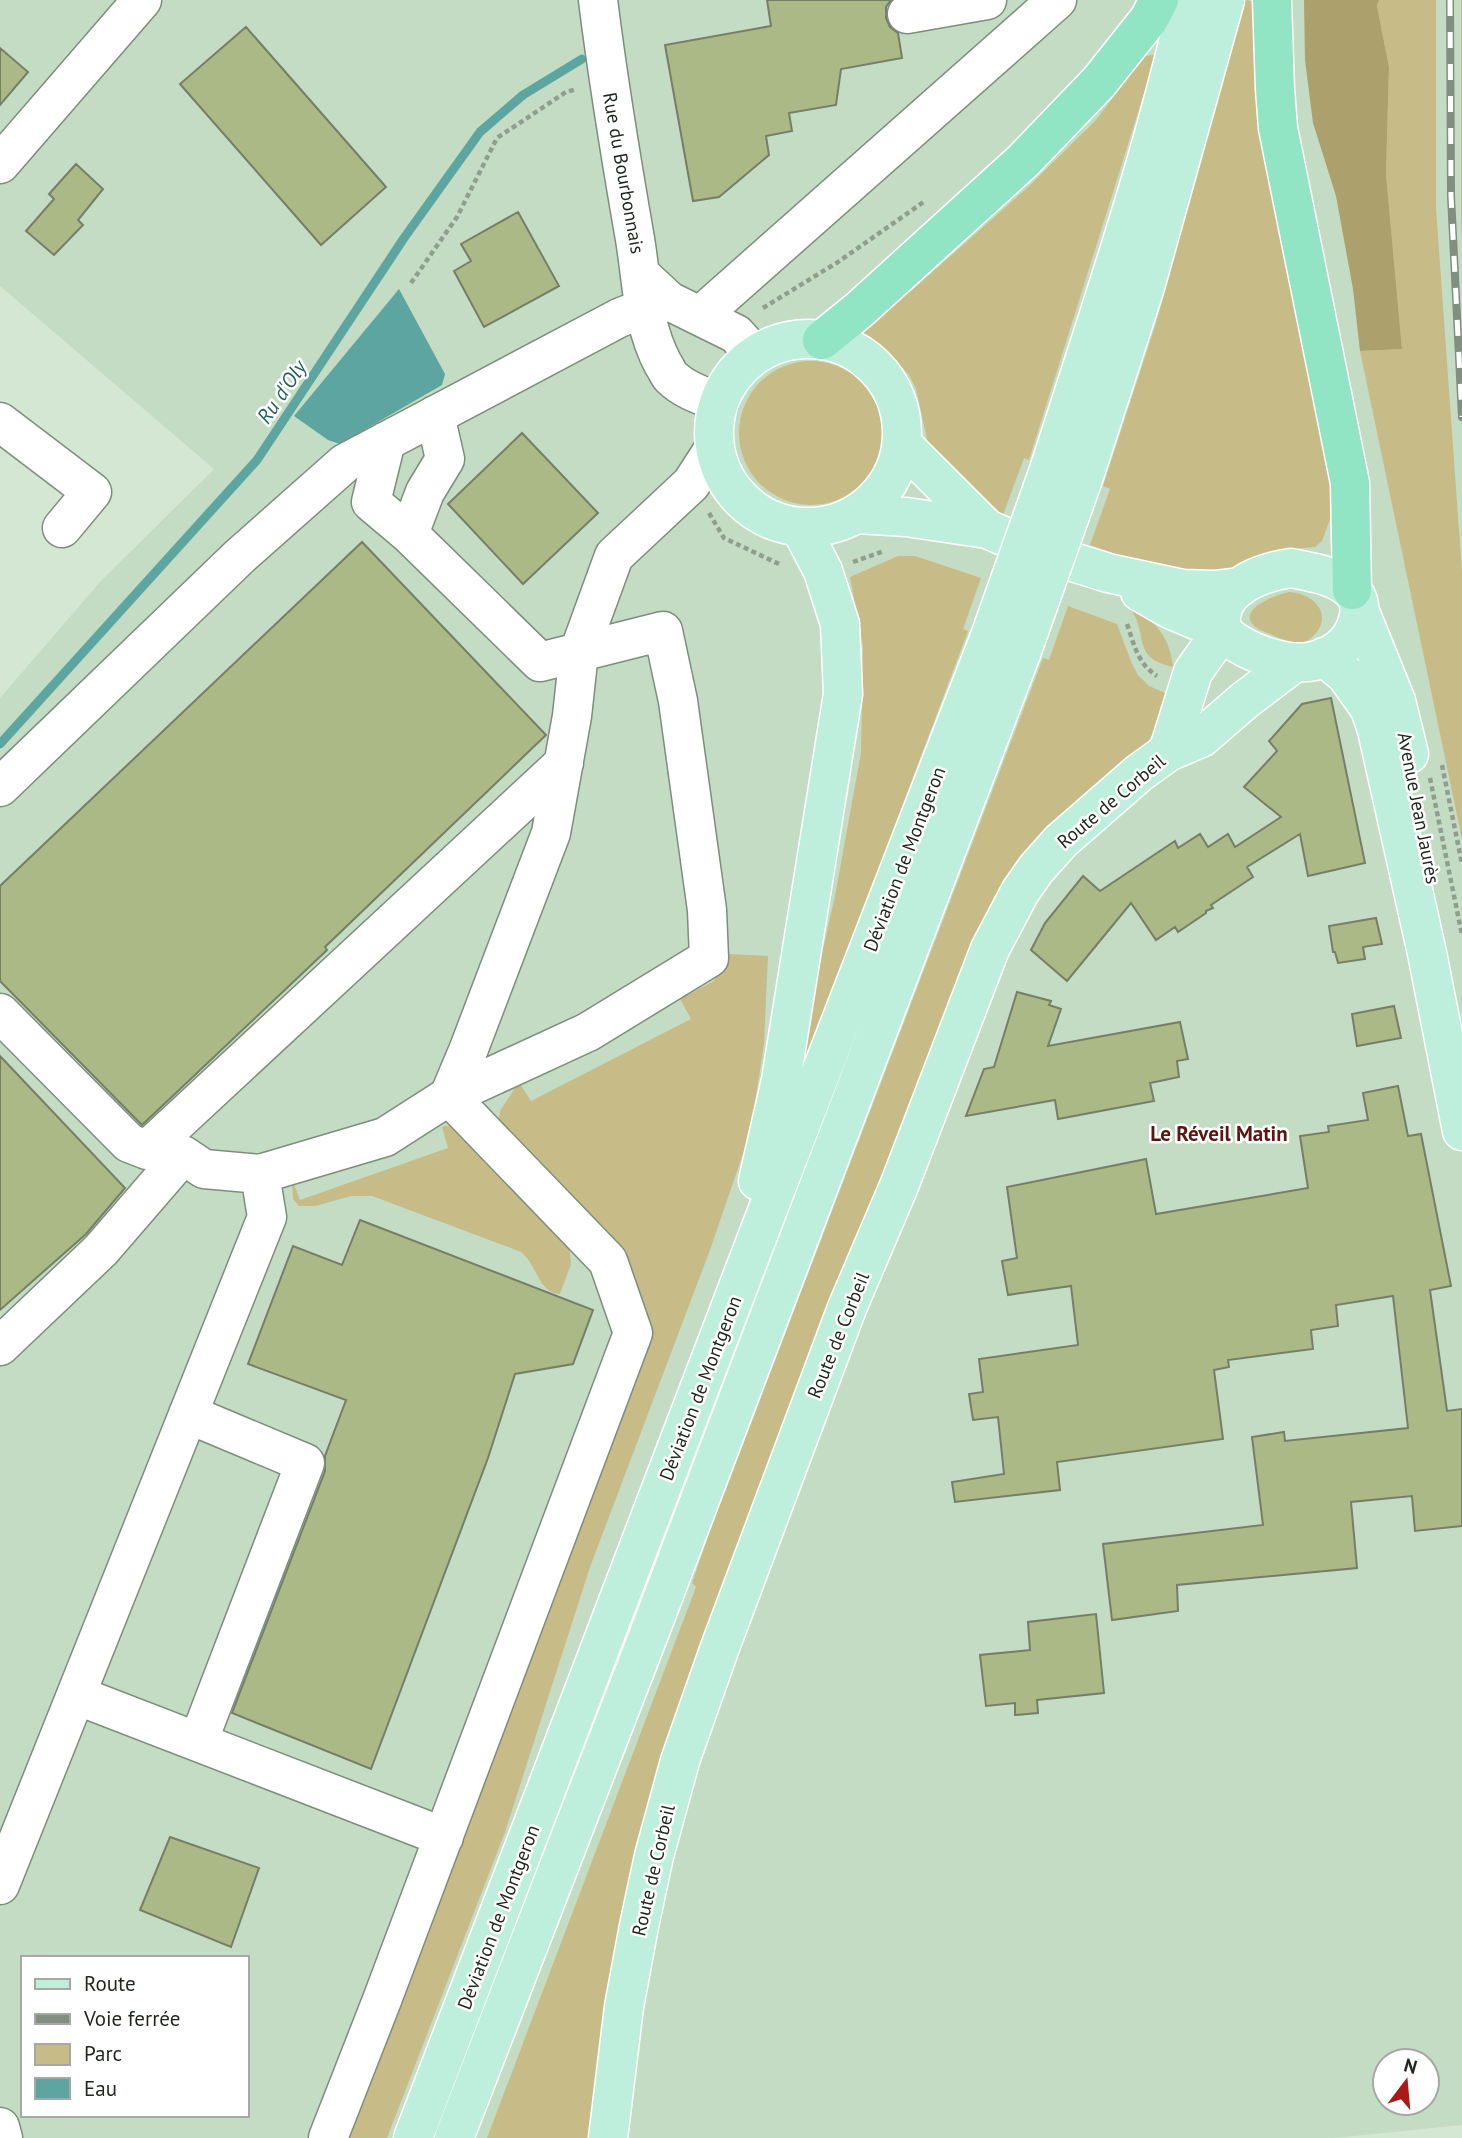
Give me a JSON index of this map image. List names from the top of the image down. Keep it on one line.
{"streets":{"main road":["Route de Corbeil","Avenue Jean Jaurès","Déviation de Montgeron"],"street":["Rue du Bourbonnais"]},"crossings":[["Route de Corbeil","Avenue Jean Jaurès"]],"districts":["Le Réveil Matin"],"water":["Ru d'Oly"],"legend":["Route","Voie ferrée","Parc","Eau"],"north":"top"}
